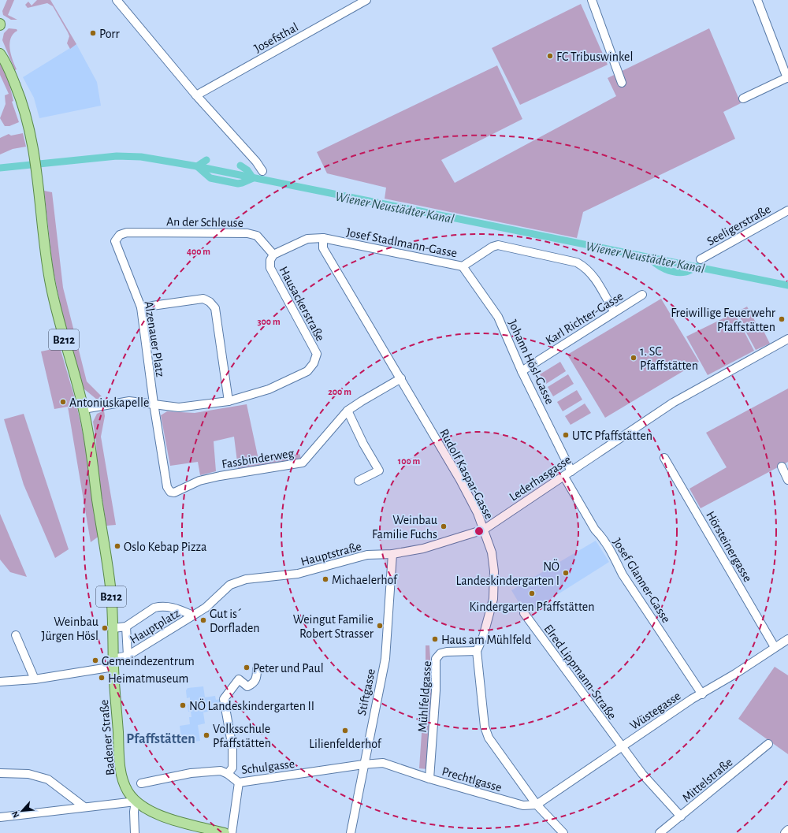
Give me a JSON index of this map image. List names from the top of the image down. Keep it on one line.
{"streets":{"main road":["B212","Badener Straße"],"street":["Josefsthal","An der Schleuse","Seeligerstraße","Josef Stadlmann-Gasse","Hausackerstraße","Karl Richter-Gasse","Alzenauer Platz","Johann Hösl-Gasse","Fassbinderweg","Rudolf Kaspar-Gasse","Lederhasgasse","Hörsteinergasse","Hauptstraße","Josef Glanner-Gasse","Hauptplatz","Elred Lippmann-Straße","Stiftgasse","Mühlfeldgasse","Wüstegasse","Schulgasse","Prechtlgasse","Mittelstraße"]},"crossings":[["An der Schleuse","Hausackerstraße"],["An der Schleuse","Alzenauer Platz"],["Josef Stadlmann-Gasse","Hausackerstraße"],["Josef Stadlmann-Gasse","Karl Richter-Gasse"],["Josef Stadlmann-Gasse","Johann Hösl-Gasse"],["Josef Stadlmann-Gasse","Rudolf Kaspar-Gasse"],["Hausackerstraße","Alzenauer Platz"],["Hausackerstraße","B212"],["Hausackerstraße","Rudolf Kaspar-Gasse"],["Hausackerstraße","Badener Straße"],["Karl Richter-Gasse","Johann Hösl-Gasse"],["Alzenauer Platz","Fassbinderweg"],["B212","Badener Straße"],["Johann Hösl-Gasse","Lederhasgasse"],["Fassbinderweg","Rudolf Kaspar-Gasse"],["Rudolf Kaspar-Gasse","Lederhasgasse"],["Rudolf Kaspar-Gasse","Hauptstraße"],["Rudolf Kaspar-Gasse","Mühlfeldgasse"],["Rudolf Kaspar-Gasse","Wüstegasse"],["Rudolf Kaspar-Gasse","Prechtlgasse"],["Lederhasgasse","Hauptstraße"],["Lederhasgasse","Josef Glanner-Gasse"],["Hörsteinergasse","Wüstegasse"],["Hauptstraße","Hauptplatz"],["Hauptstraße","Stiftgasse"],["Josef Glanner-Gasse","Wüstegasse"],["Hauptplatz","Badener Straße"],["Elred Lippmann-Straße","Wüstegasse"],["Elred Lippmann-Straße","Mittelstraße"],["Stiftgasse","Schulgasse"],["Stiftgasse","Prechtlgasse"],["Mühlfeldgasse","Prechtlgasse"],["Wüstegasse","Prechtlgasse"],["Schulgasse","Prechtlgasse"]],"districts":["Pfaffstätten"],"water":["Wiener Neustädter Kanal"],"places":["Porr","FC Tribuswinkel","Freiwillige Feuerwehr Pfaffstätten","1. SC Pfaffstätten","Antoniuskapelle","UTC Pfaffstätten","Weinbau Familie Fuchs","Oslo Kebap Pizza","NÖ Landeskindergarten I","Michaelerhof","Kindergarten Pfaffstätten","Gut is´ Dorfladen","Weingut Familie Robert Strasser","Weinbau Jürgen Hösl","Haus am Mühlfeld","Gemeindezentrum","Peter und Paul","Heimatmuseum","NÖ Landeskindergarten II","Lilienfelderhof","Volksschule Pfaffstätten"],"north":"bottom left","rings":["400 m","300 m","200 m","100 m"]}
